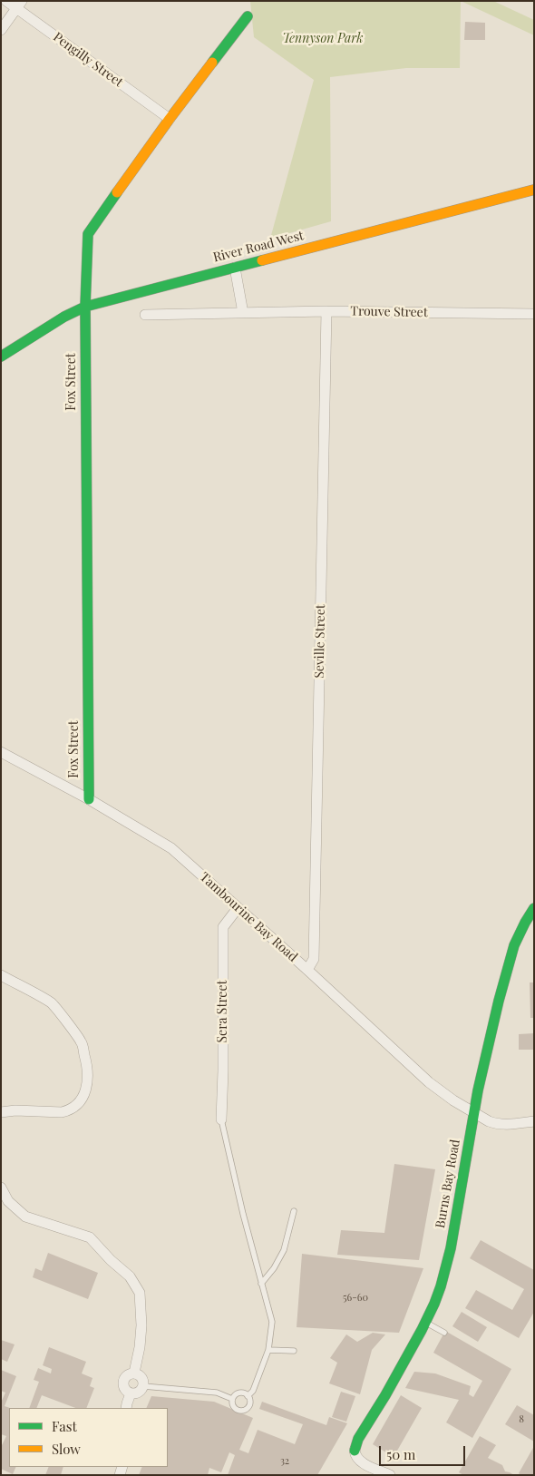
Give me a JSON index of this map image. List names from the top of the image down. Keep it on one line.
{"streets":{"street":["Pengilly Street","River Road West","Trouve Street","Fox Street","Seville Street","Tambourine Bay Road","Sera Street","Burns Bay Road"]},"crossings":[["Pengilly Street","Fox Street"],["River Road West","Fox Street"],["Trouve Street","Seville Street"],["Fox Street","Tambourine Bay Road"],["Seville Street","Tambourine Bay Road"],["Tambourine Bay Road","Sera Street"],["Tambourine Bay Road","Burns Bay Road"]],"parks":["Tennyson Park"],"house_numbers":["56-60","8","32"],"legend":["Fast","Slow"],"scale_bar":"50 m"}
